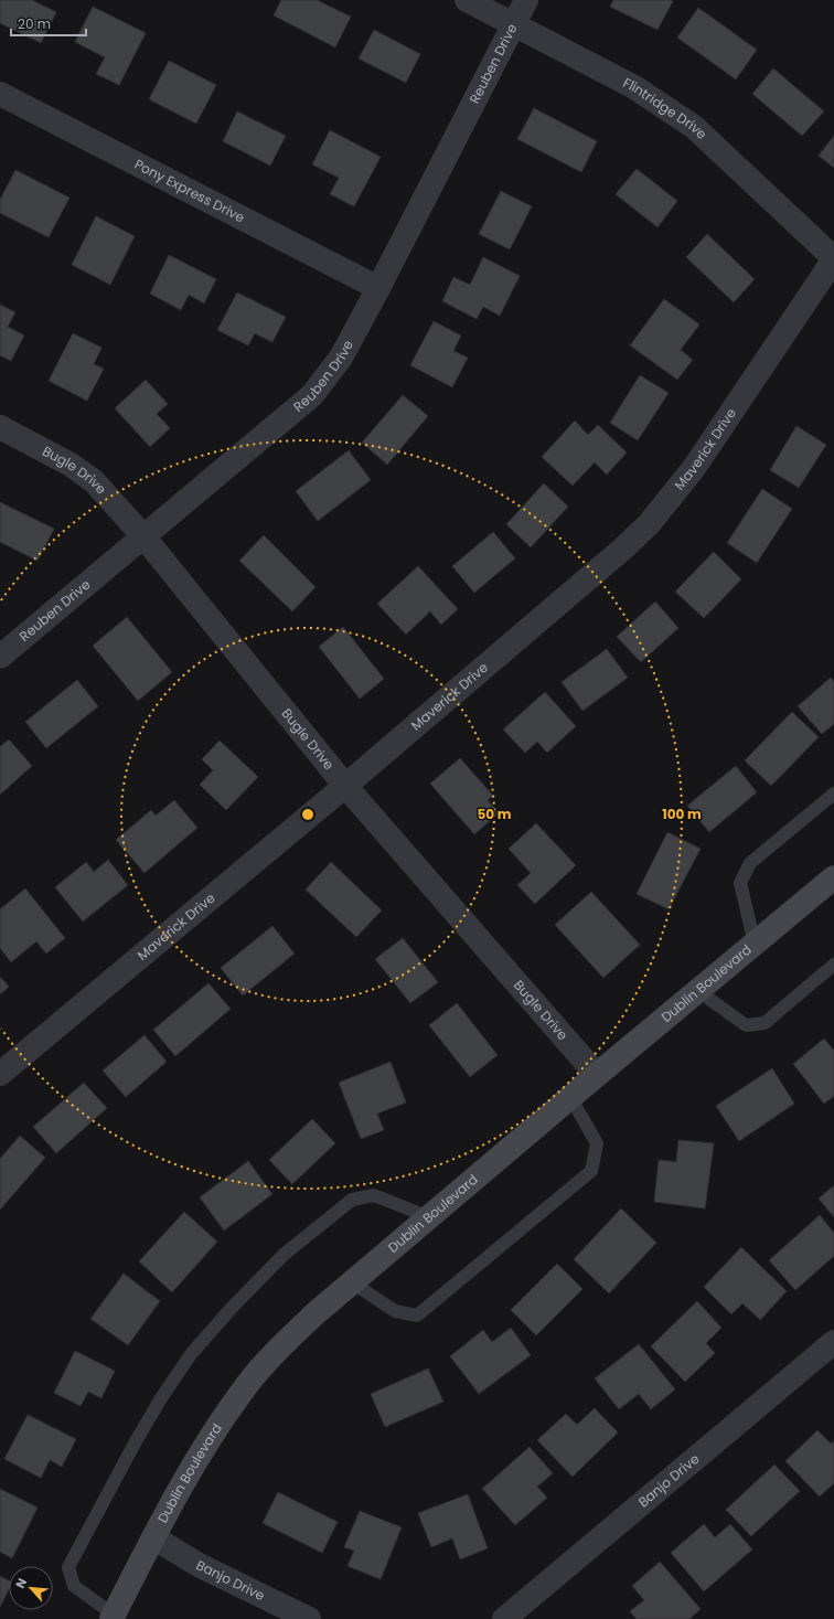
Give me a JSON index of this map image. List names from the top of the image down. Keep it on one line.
{"streets":{"main road":["Dublin Boulevard"],"street":["Reuben Drive","Flintridge Drive","Pony Express Drive","Maverick Drive","Bugle Drive","Banjo Drive"]},"crossings":[["Reuben Drive","Flintridge Drive"],["Reuben Drive","Pony Express Drive"],["Reuben Drive","Bugle Drive"],["Flintridge Drive","Maverick Drive"],["Maverick Drive","Bugle Drive"],["Bugle Drive","Dublin Boulevard"],["Dublin Boulevard","Banjo Drive"]],"scale_bar":"20 m","north":"top left","rings":["50 m","100 m"]}
